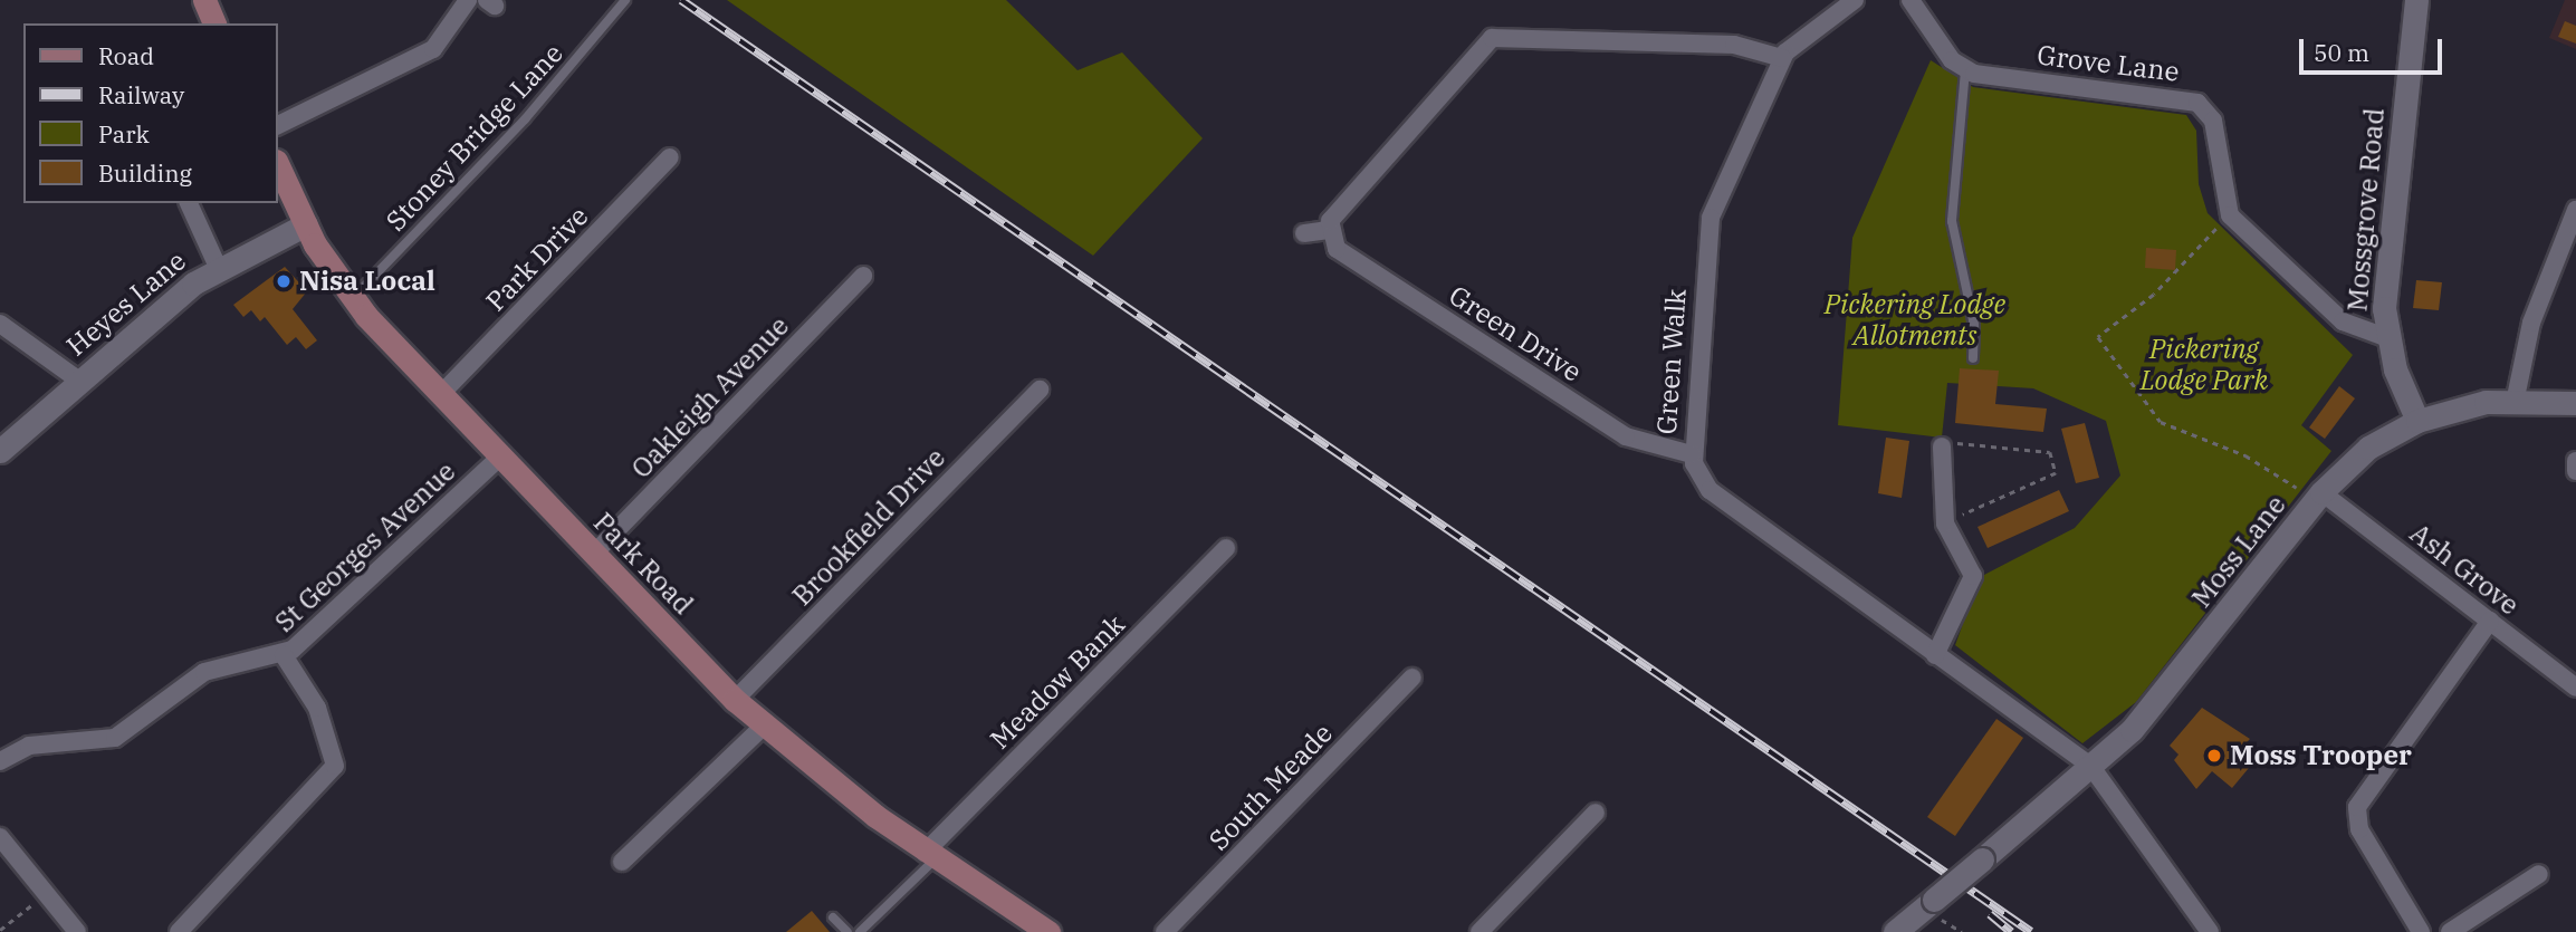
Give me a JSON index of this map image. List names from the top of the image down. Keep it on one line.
{"streets":{"main road":["Park Road"],"street":["Grove Lane","Mossgrove Road","Park Drive","Heyes Lane","Green Drive","Green Walk","Oakleigh Avenue","Brookfield Drive","St Georges Avenue","Moss Lane","Ash Grove","Meadow Bank","South Meade"],"lane":["Stoney Bridge Lane"]},"crossings":[["Stoney Bridge Lane","Park Road"],["Mossgrove Road","Moss Lane"],["Park Drive","Park Road"],["Heyes Lane","Park Road"],["Green Drive","Green Walk"],["Green Walk","Moss Lane"],["Oakleigh Avenue","Park Road"],["Brookfield Drive","Park Road"],["St Georges Avenue","Park Road"],["Moss Lane","Ash Grove"],["Park Road","Meadow Bank"]],"parks":["Pickering Lodge Allotments","Pickering Lodge Park"],"places":["Nisa Local","Moss Trooper"],"legend":["Road","Railway","Park","Building"],"scale_bar":"50 m"}
